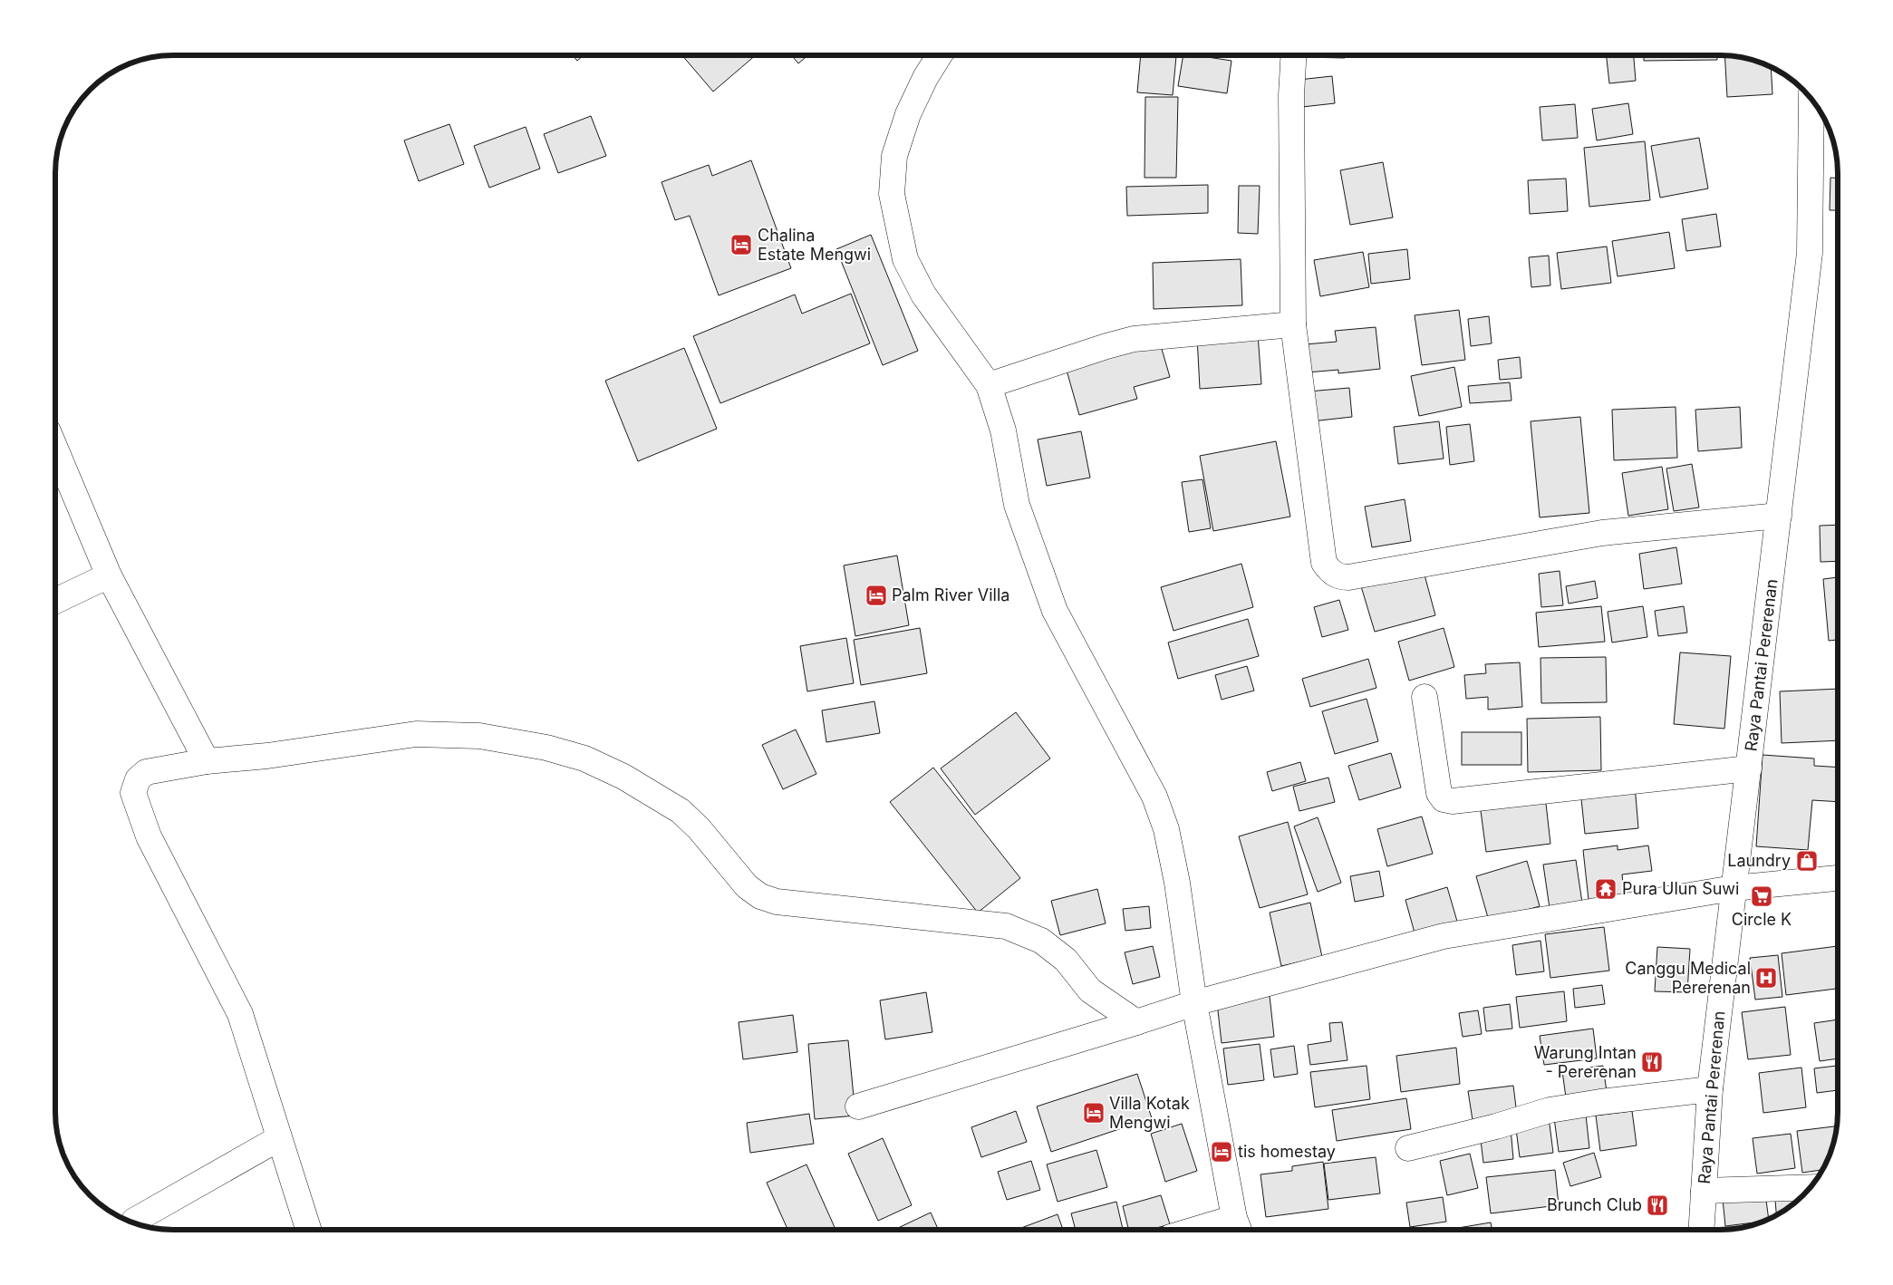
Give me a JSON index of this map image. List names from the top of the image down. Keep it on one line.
{"streets":{"street":["Raya Pantai Pererenan"]},"places":{"hotel":["Chalina Estate Mengwi","Palm River Villa","Villa Kotak Mengwi","tis homestay"],"shop":["Laundry"],"temple":["Pura Ulun Suwi"],"supermarket":["Circle K"],"hospital":["Canggu Medical Pererenan"],"restaurant":["Warung Intan - Pererenan","Brunch Club"]}}
